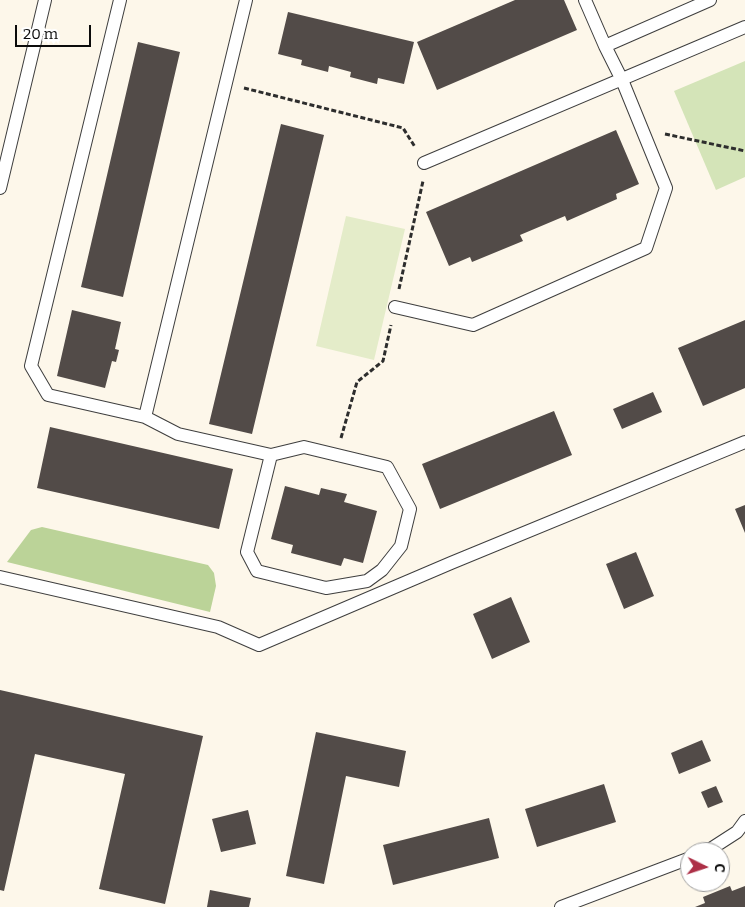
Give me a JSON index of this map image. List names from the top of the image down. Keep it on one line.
{"scale_bar":"20 m","north":"right"}
